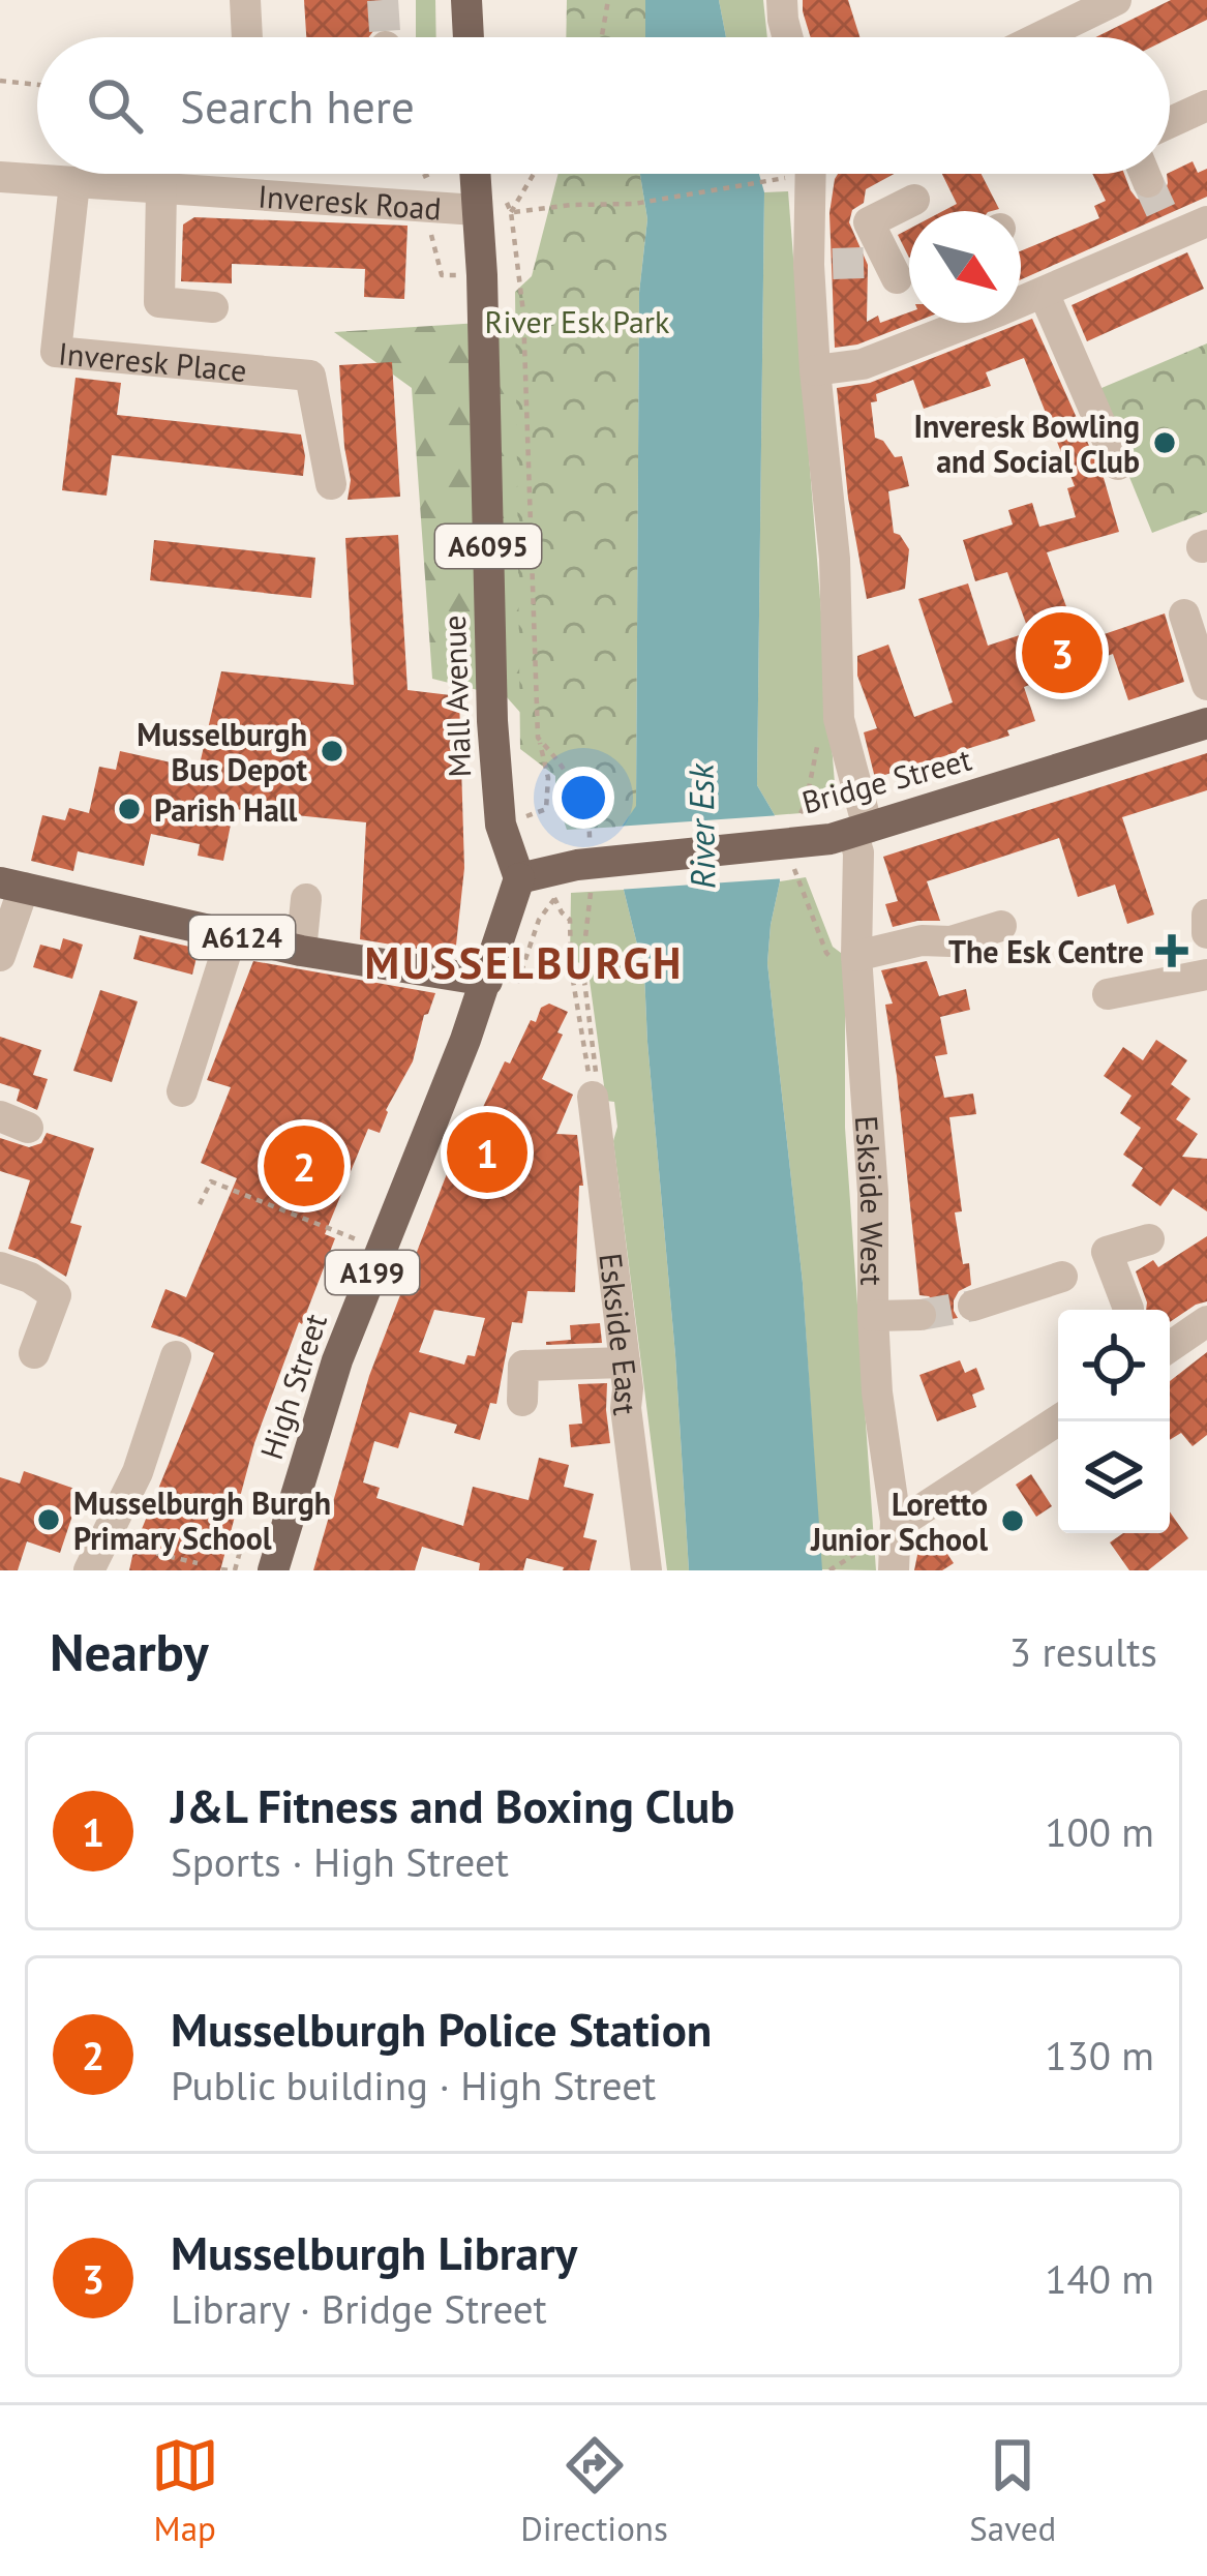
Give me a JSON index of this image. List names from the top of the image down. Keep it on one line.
{"streets":{"main road":["A6095","Mall Avenue","Bridge Street","A6124","A199","High Street"],"street":["Inveresk Road","Inveresk Place","Eskside West","Eskside East"]},"crossings":[["Inveresk Road","Inveresk Place"],["Inveresk Road","A6095"],["Inveresk Road","Mall Avenue"],["A6095","Mall Avenue"],["Mall Avenue","Bridge Street"],["Mall Avenue","High Street"],["Bridge Street","Eskside West"],["Bridge Street","High Street"],["A6124","High Street"]],"districts":["MUSSELBURGH"],"water":["River Esk"],"parks":["River Esk Park"],"places":{"other":["Inveresk Bowling and Social Club","Musselburgh Bus Depot","Parish Hall","Musselburgh Burgh Primary School","Loretto Junior School"],"health":["The Esk Centre"]},"north":"bottom right","page":{"search":"Search here","pins":["3","1","2"],"heading":["Nearby","3 results"],"list":[{"mark":"1","name":"J&L Fitness and Boxing Club","note":"Sports · High Street","value":"100 m"},{"mark":"2","name":"Musselburgh Police Station","note":"Public building · High Street","value":"130 m"},{"mark":"3","name":"Musselburgh Library","note":"Library · Bridge Street","value":"140 m"}],"nav":["Map","Directions","Saved"]}}
